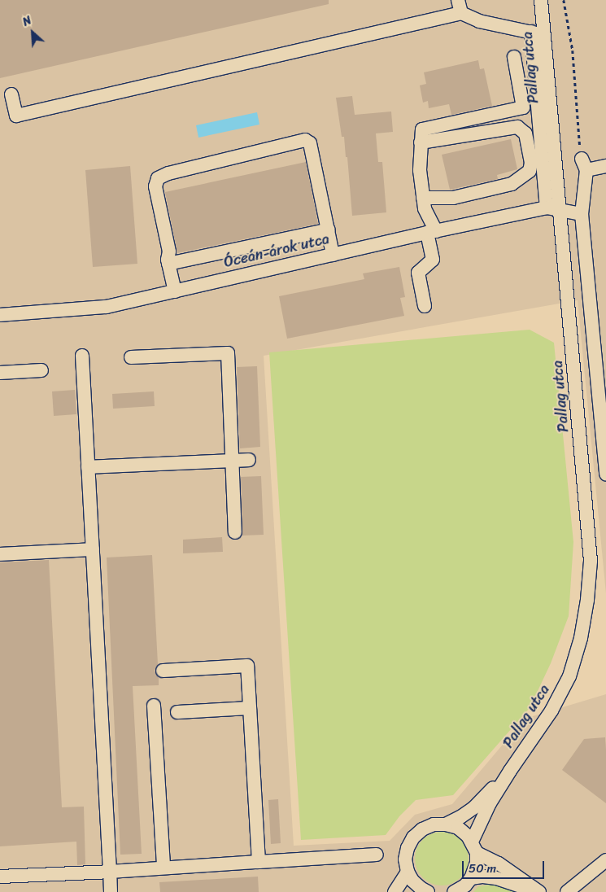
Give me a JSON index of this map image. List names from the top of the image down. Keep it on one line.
{"streets":{"street":["Pallag utca","Óceán-árok utca"]},"crossings":[["Pallag utca","Óceán-árok utca"]],"scale_bar":"50 m","north":"top left"}
